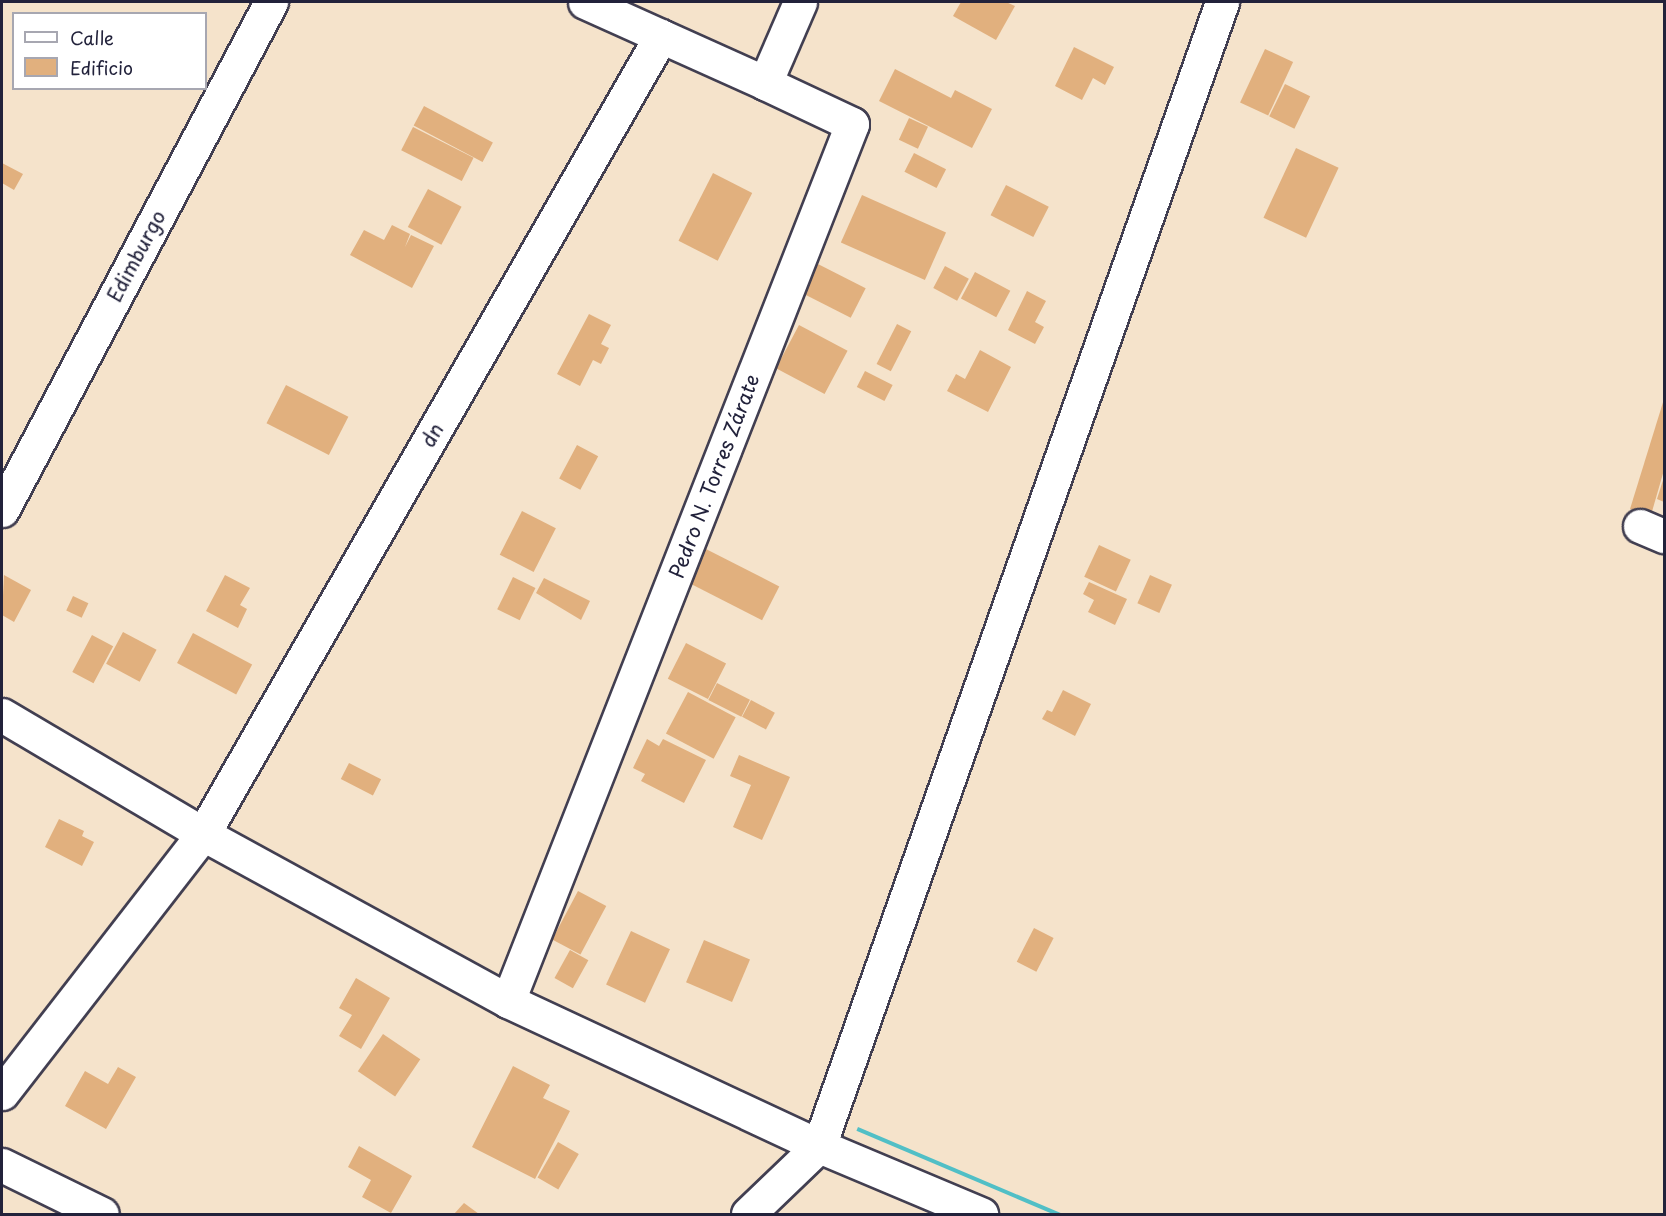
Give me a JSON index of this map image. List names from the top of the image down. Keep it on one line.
{"streets":{"street":["Edimburgo","dn","Pedro N. Torres Zárate"]},"legend":["Calle","Edificio"]}
